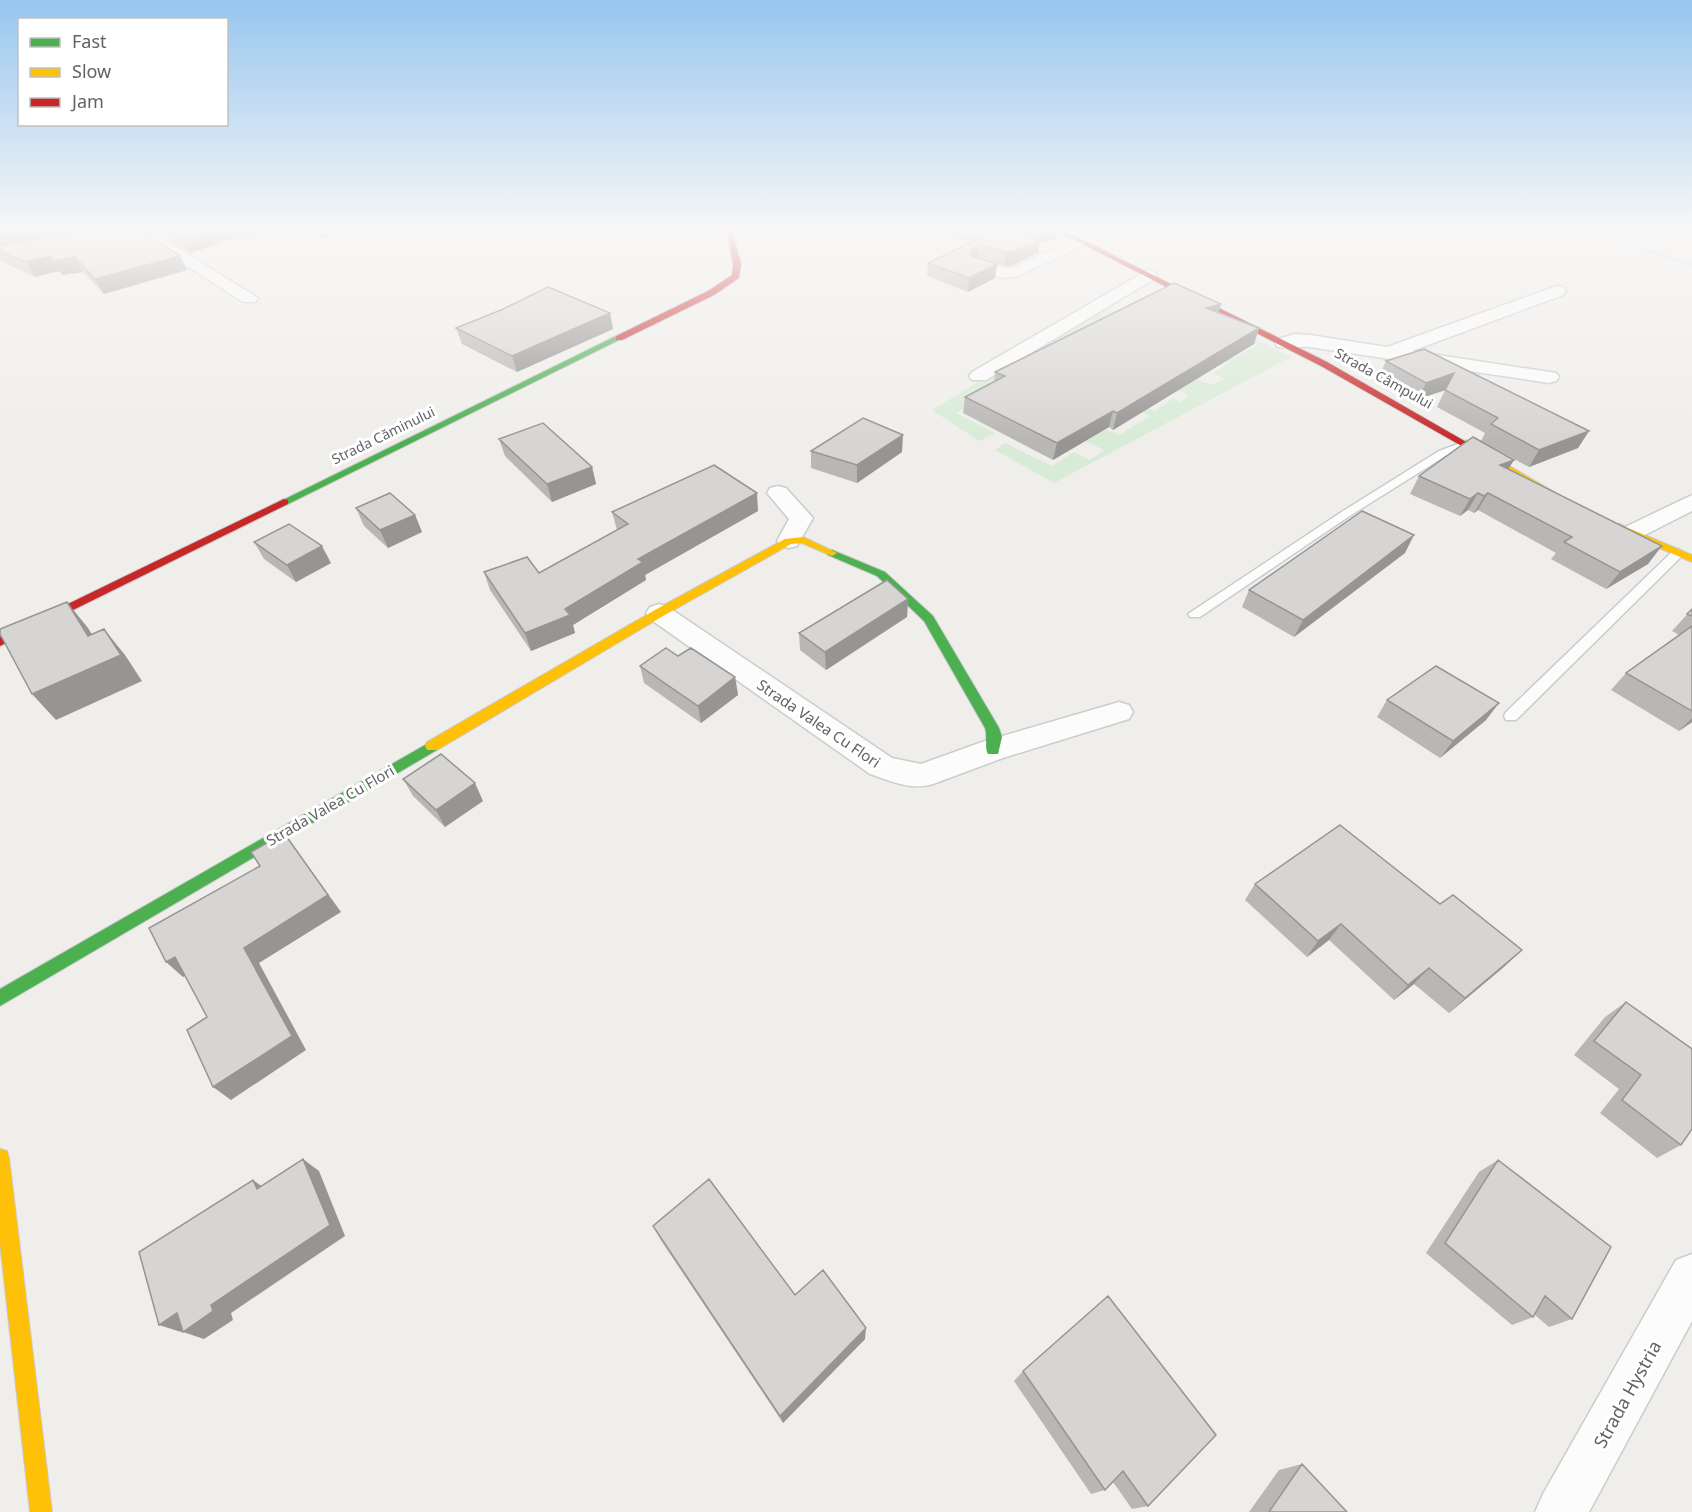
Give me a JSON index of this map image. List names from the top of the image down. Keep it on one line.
{"streets":{"street":["Strada Câmpului","Strada Căminului","Strada Valea Cu Flori","Strada Hystria"]},"legend":["Fast","Slow","Jam"]}
